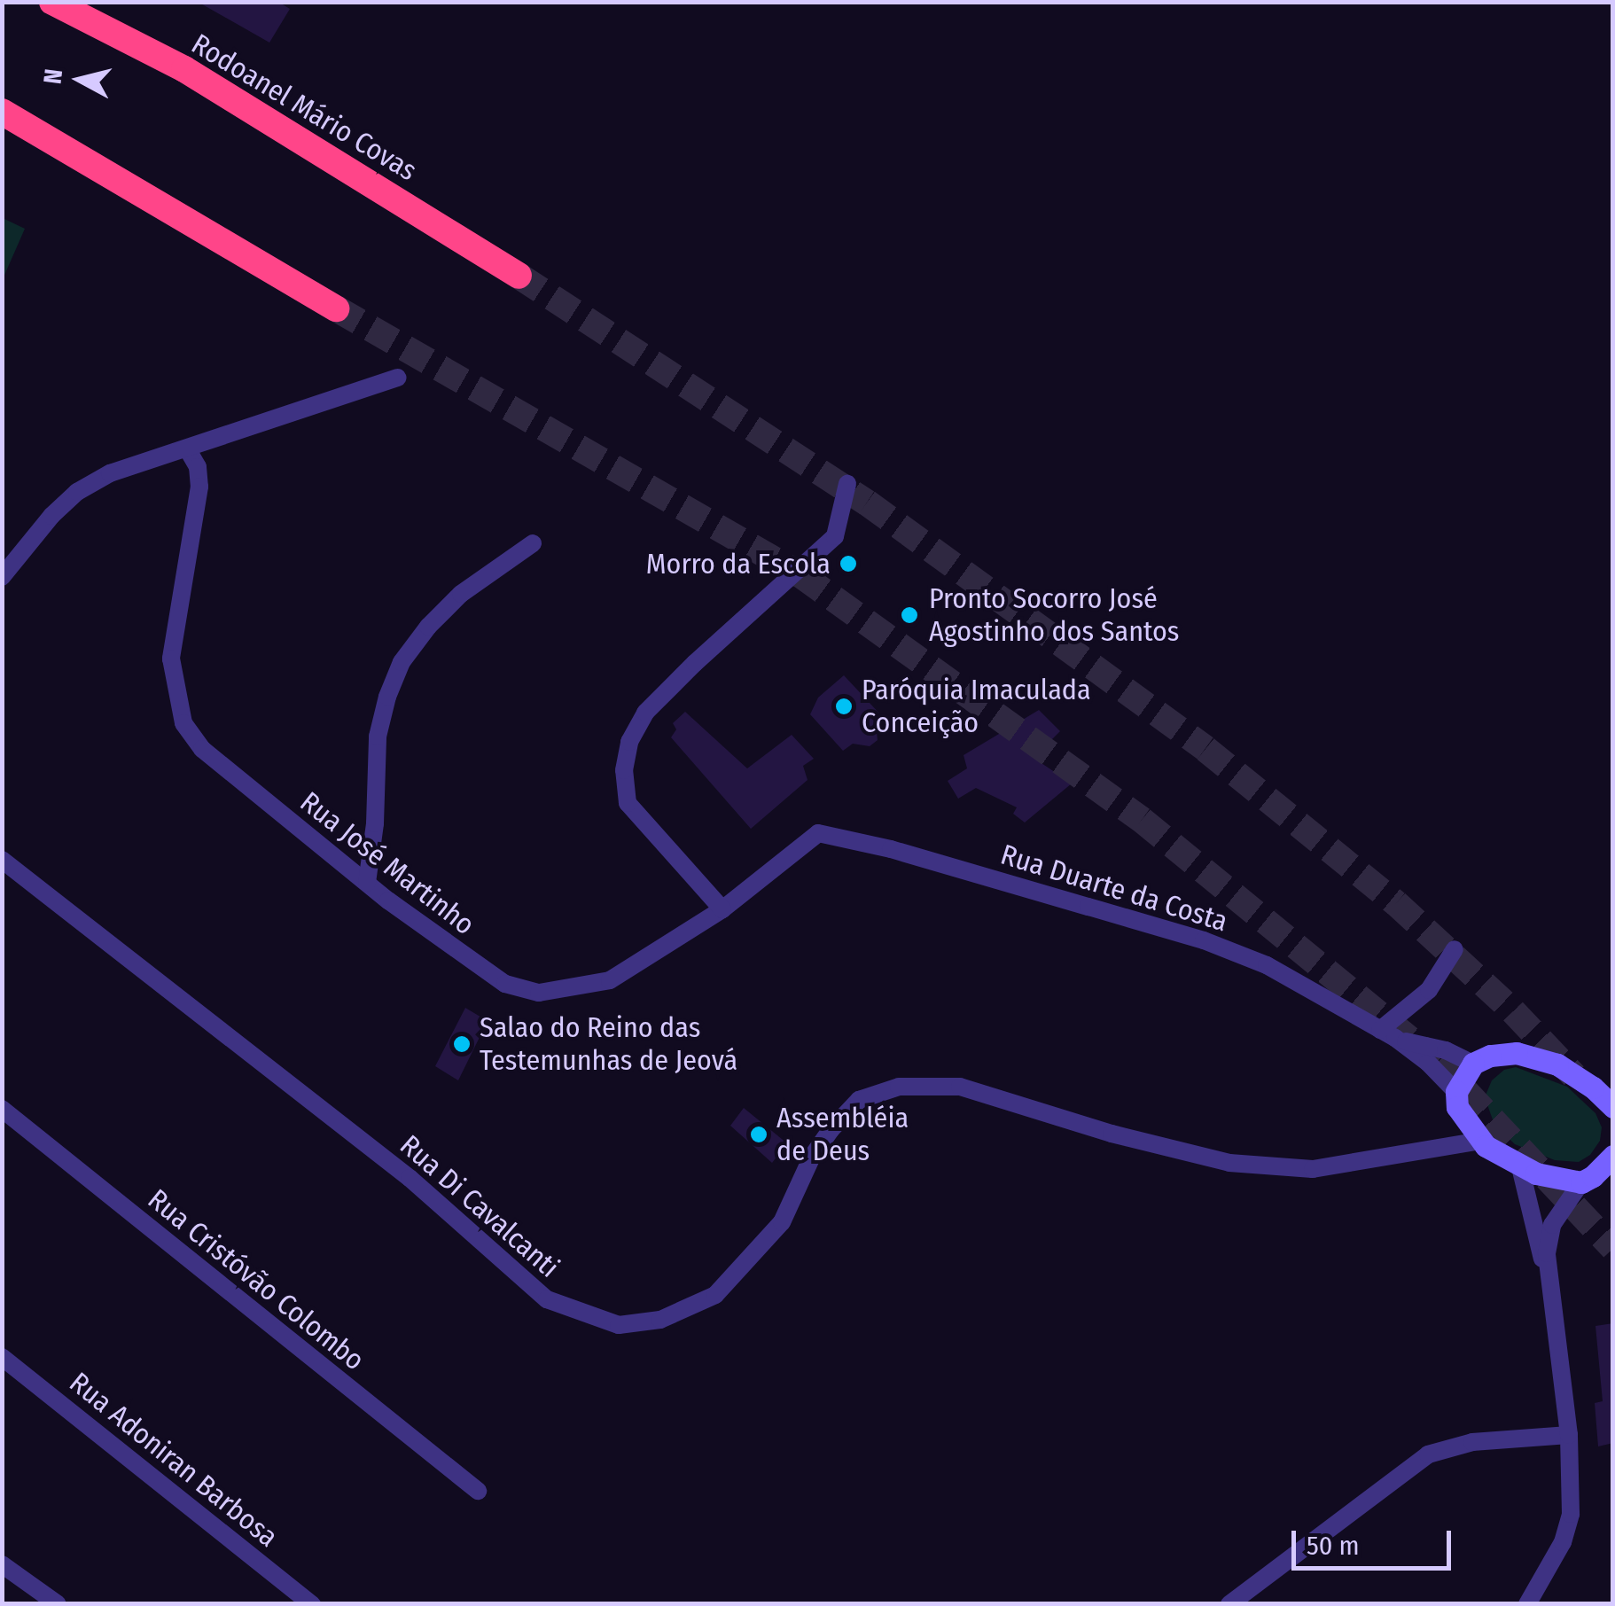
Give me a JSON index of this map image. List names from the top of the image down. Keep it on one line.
{"streets":{"highway":["Rodoanel Mário Covas"],"street":["Rua José Martinho","Rua Duarte da Costa","Rua Di Cavalcanti","Rua Cristóvão Colombo","Rua Adoniran Barbosa"]},"crossings":[["Rua José Martinho","Rua Duarte da Costa"]],"places":["Morro da Escola","Pronto Socorro José Agostinho dos Santos","Paróquia Imaculada Conceição","Salao do Reino das Testemunhas de Jeová","Assembléia de Deus"],"scale_bar":"50 m","north":"left"}
